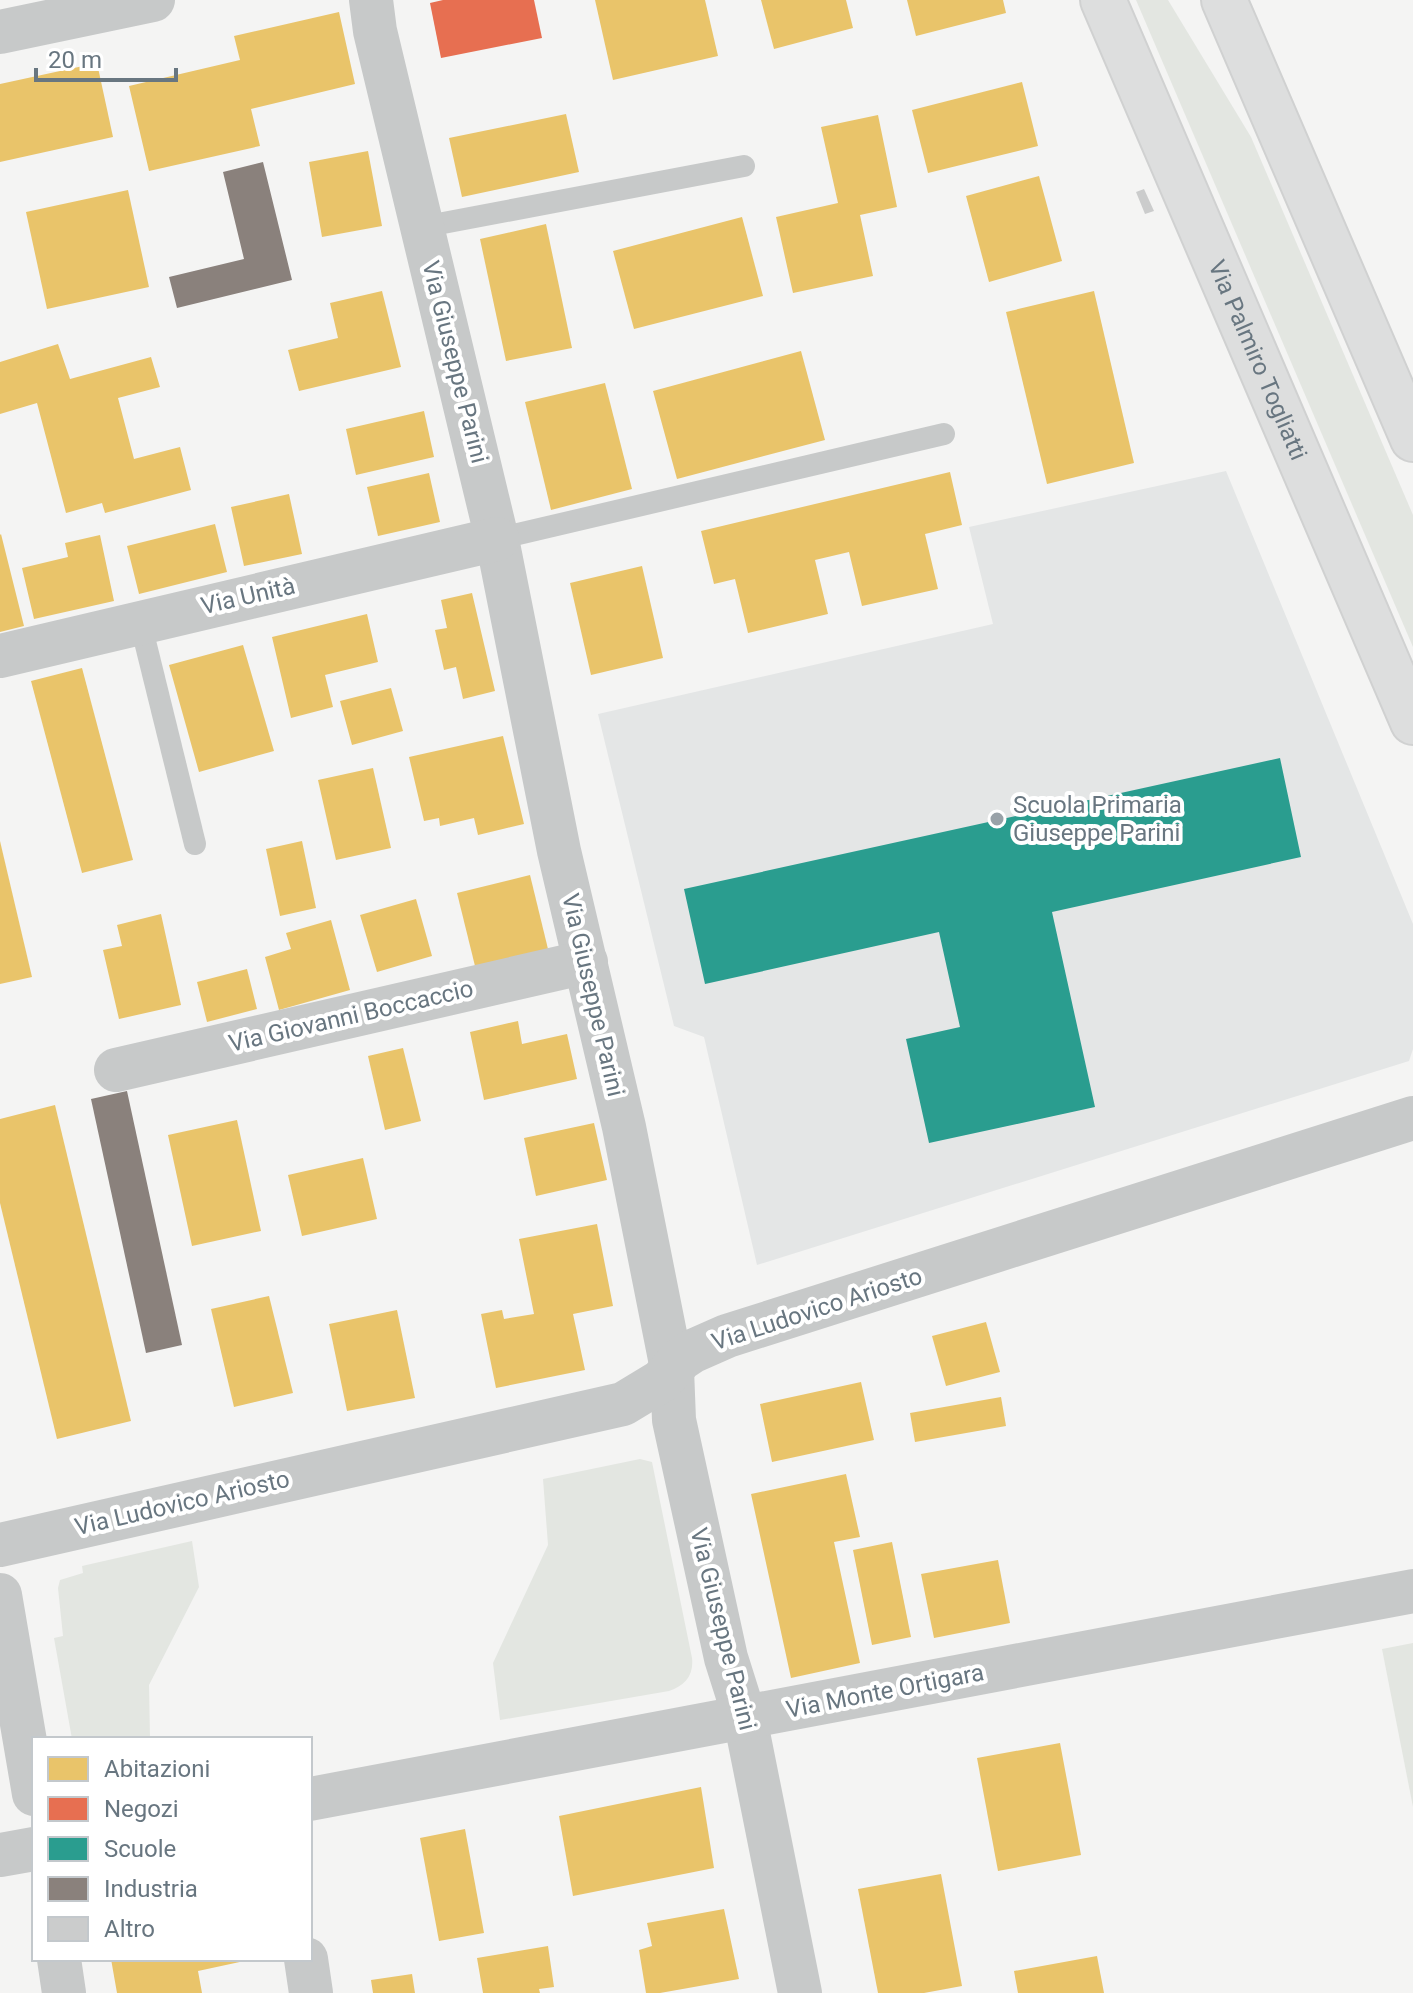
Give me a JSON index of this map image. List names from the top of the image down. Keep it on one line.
{"streets":{"street":["Via Palmiro Togliatti","Via Giuseppe Parini","Via Unità","Via Giovanni Boccaccio","Via Ludovico Ariosto","Via Monte Ortigara"]},"crossings":[["Via Giuseppe Parini","Via Unità"],["Via Giuseppe Parini","Via Giovanni Boccaccio"],["Via Giuseppe Parini","Via Ludovico Ariosto"],["Via Giuseppe Parini","Via Monte Ortigara"]],"places":["Scuola Primaria Giuseppe Parini"],"legend":["Abitazioni","Negozi","Scuole","Industria","Altro"],"scale_bar":"20 m"}
